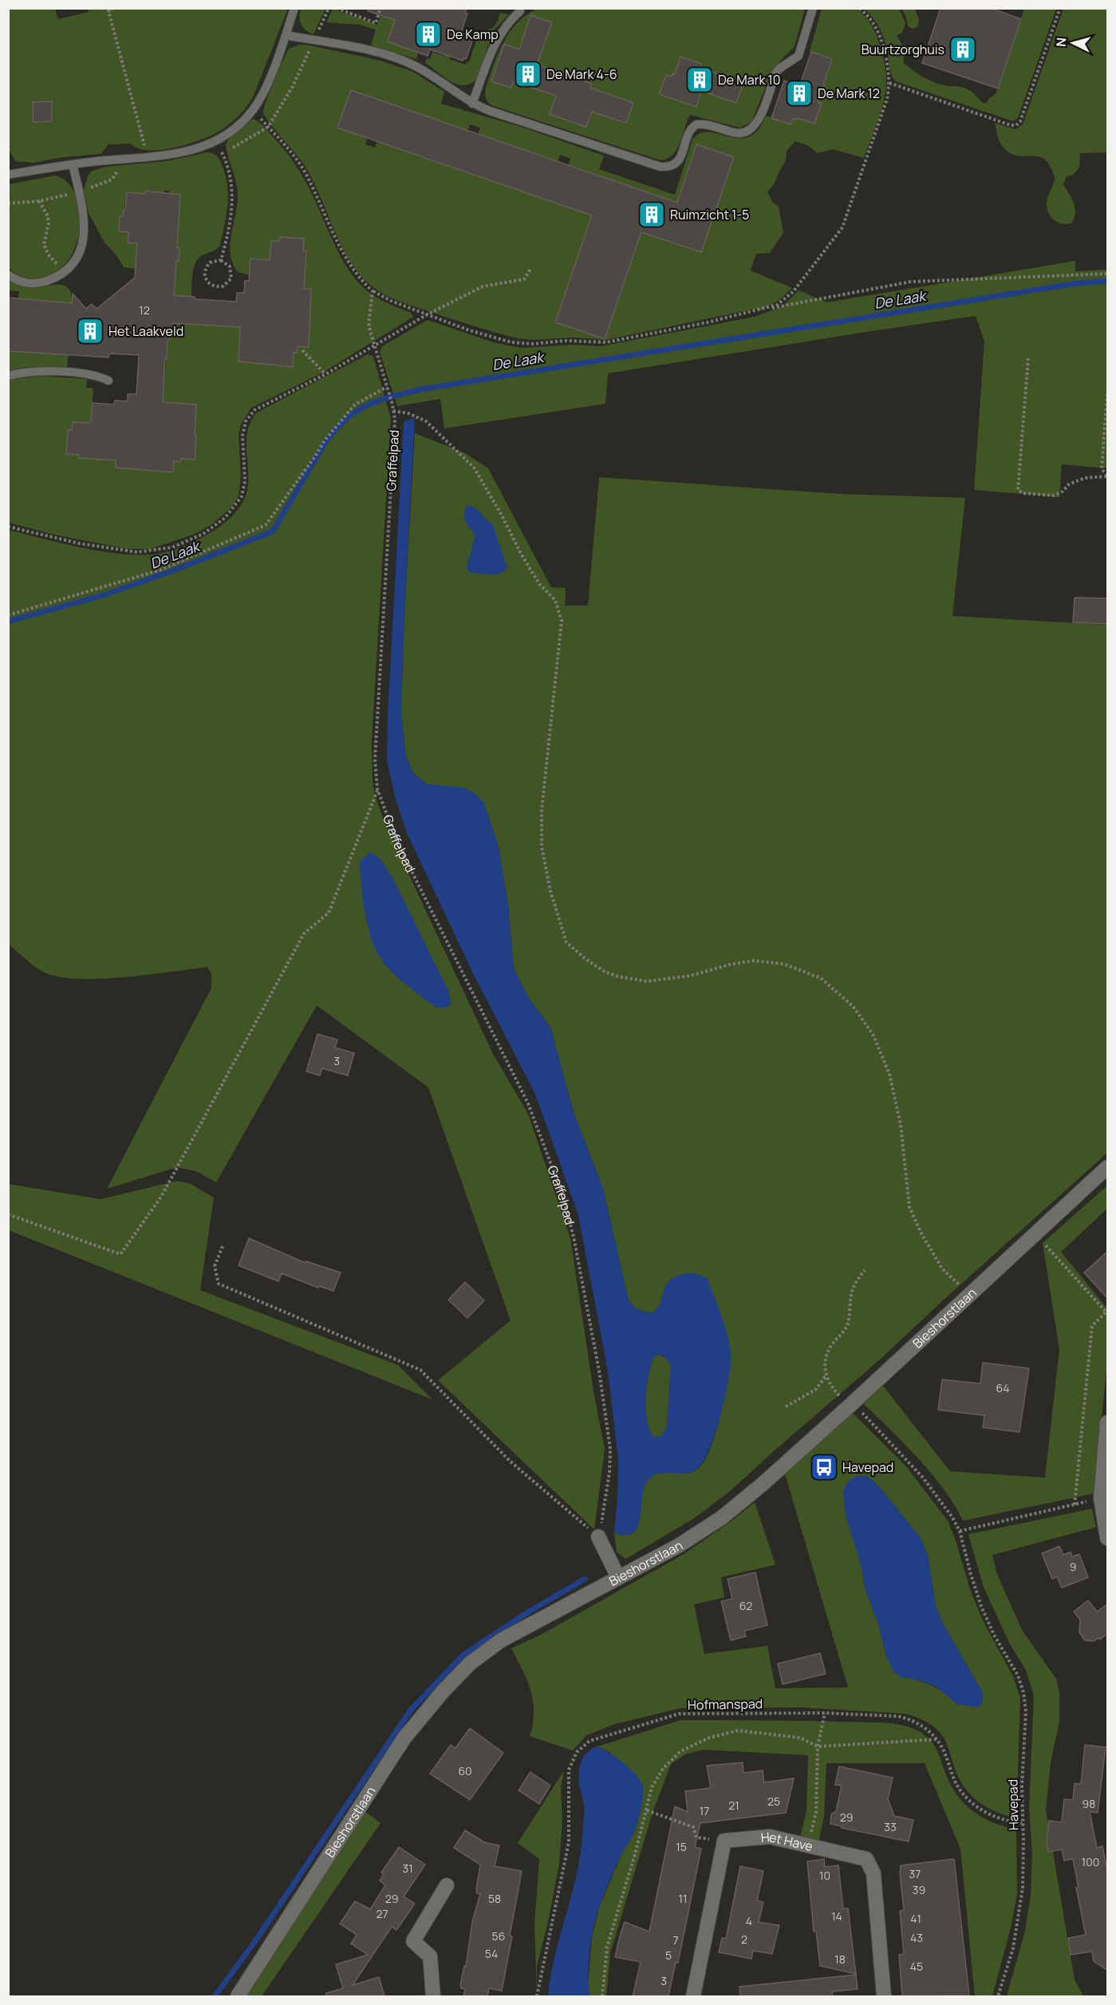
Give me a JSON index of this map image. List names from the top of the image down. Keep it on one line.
{"streets":{"street":["Bieshorstlaan","Het Have"],"path":["Graffelpad","Hofmanspad","Havepad"]},"crossings":[["Bieshorstlaan","Havepad"],["Hofmanspad","Havepad"]],"water":["De Laak"],"places":{"building":["De Kamp","Buurtzorghuis","De Mark 4-6","De Mark 10","De Mark 12","Ruimzicht 1-5","Het Laakveld"],"bus stop":["Havepad"]},"house_numbers":["12","3","64","9","62","60","25","98","21","17","29","33","15","100","31","37","10","39","29","58","11","27","14","41","4","56","43","2","7","54","5","18","45","3"],"north":"left"}
